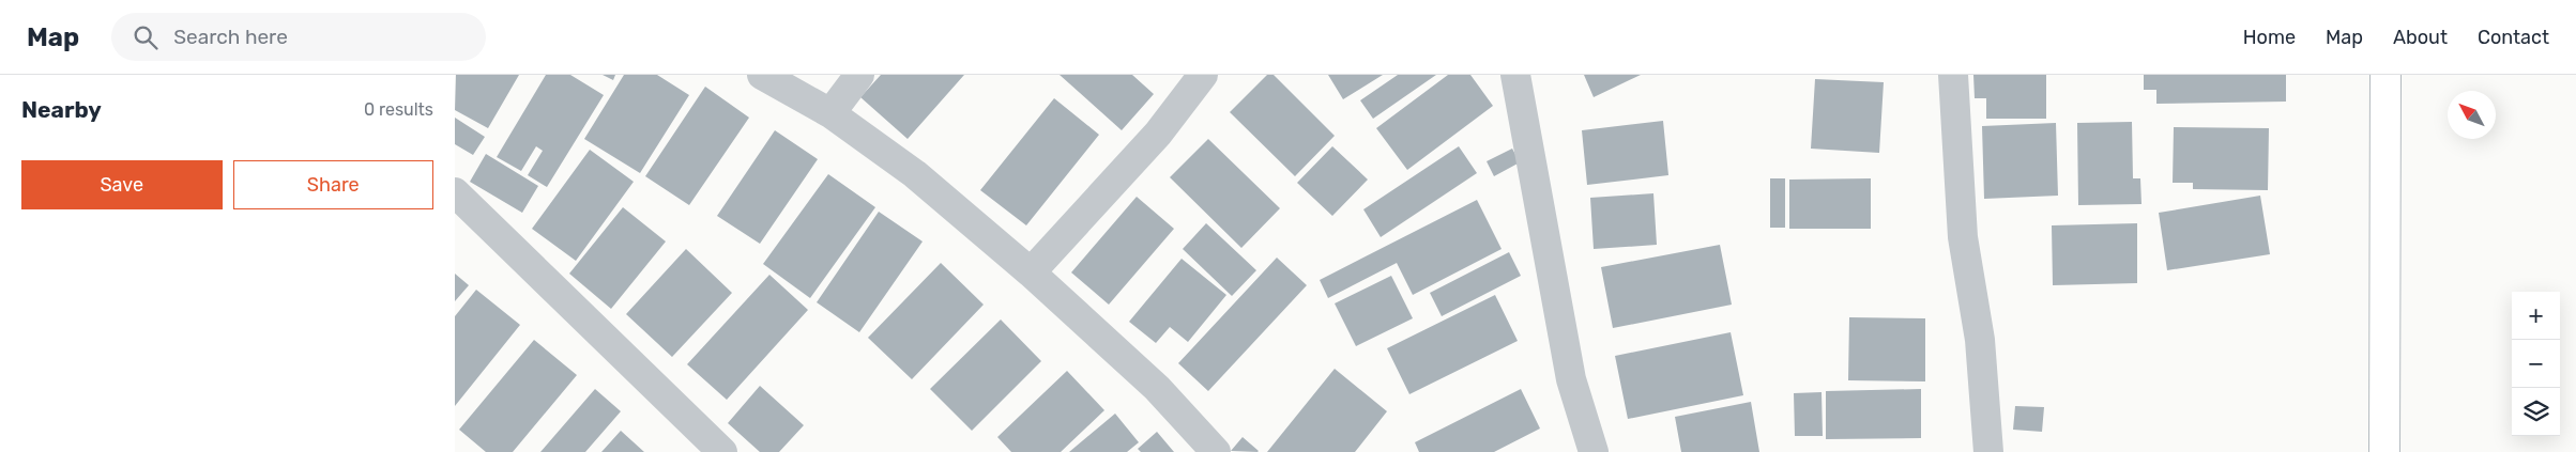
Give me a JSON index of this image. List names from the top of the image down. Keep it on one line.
{"north":"top left","page":{"header":"Map","search":"Search here","nav":["Home","Map","About","Contact"],"heading":["Nearby","0 results"],"buttons":["Save","Share"],"map_buttons":["+","−"]}}
